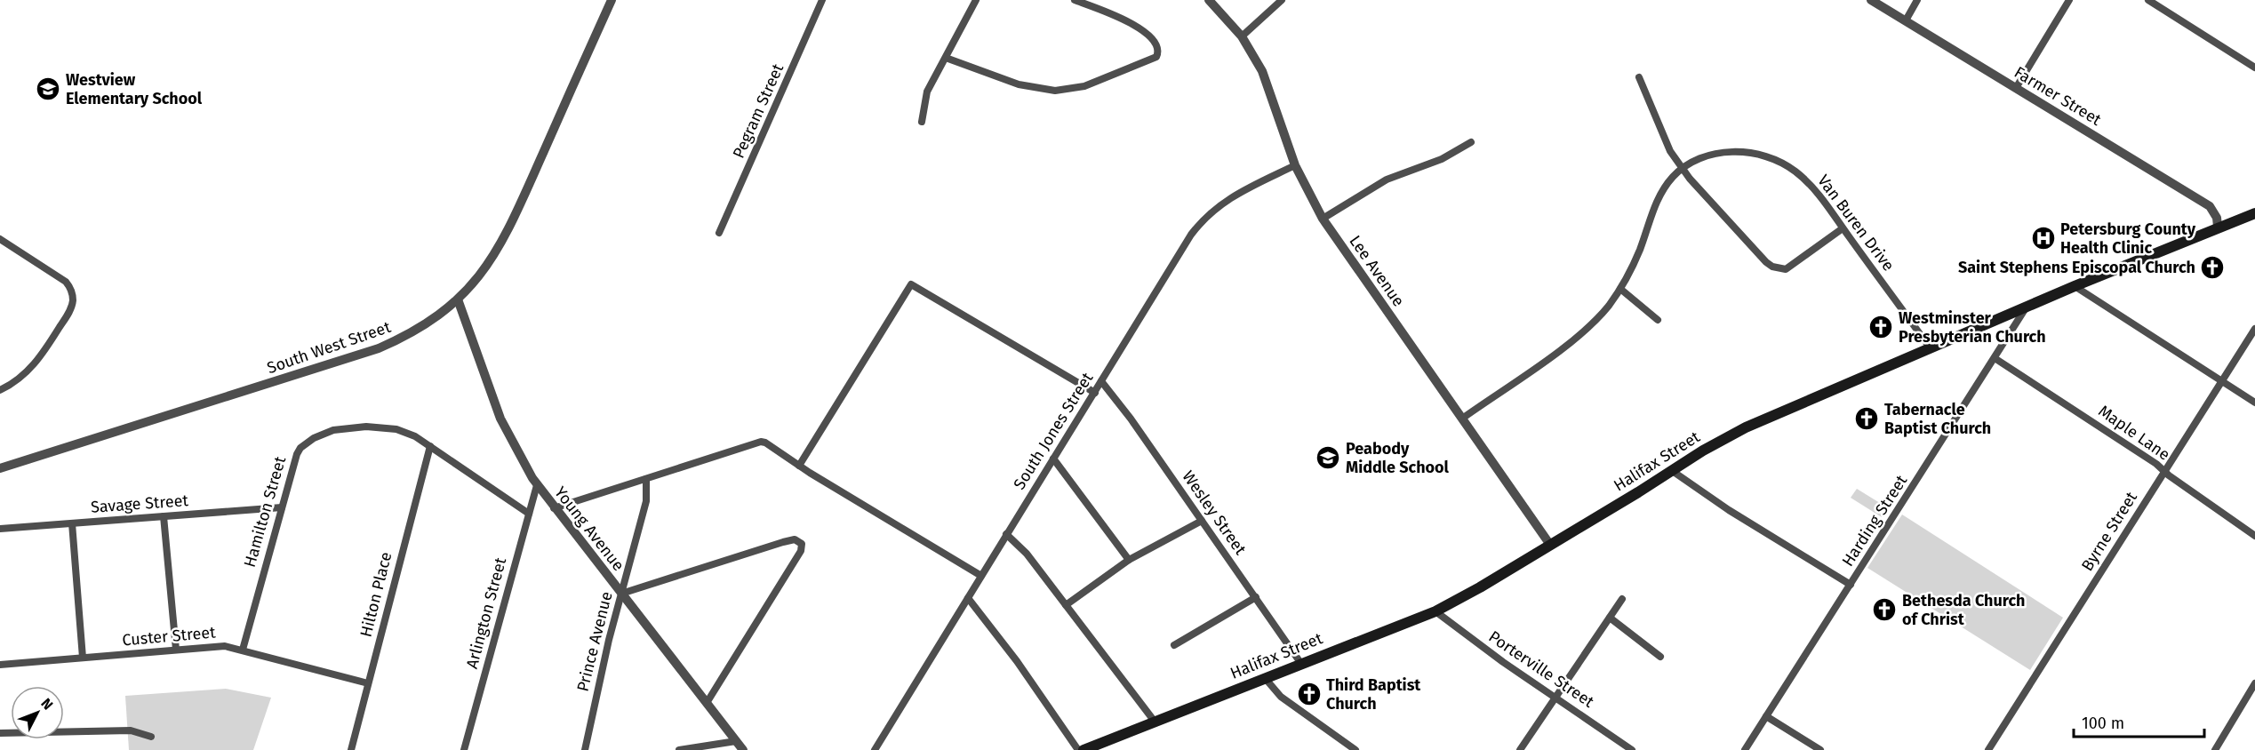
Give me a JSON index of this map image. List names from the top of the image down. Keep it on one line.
{"streets":{"main road":["Halifax Street"],"street":["Farmer Street","Pegram Street","Van Buren Drive","Lee Avenue","South West Street","South Jones Street","Maple Lane","Savage Street","Hamilton Street","Wesley Street","Harding Street","Young Avenue","Byrne Street","Hilton Place","Arlington Street","Custer Street","Prince Avenue","Porterville Street"]},"crossings":[["Farmer Street","Halifax Street"],["Van Buren Drive","Lee Avenue"],["Van Buren Drive","Halifax Street"],["Lee Avenue","South Jones Street"],["Lee Avenue","Halifax Street"],["South West Street","Young Avenue"],["South Jones Street","Wesley Street"],["Maple Lane","Harding Street"],["Maple Lane","Byrne Street"],["Halifax Street","Wesley Street"],["Halifax Street","Harding Street"],["Halifax Street","Porterville Street"],["Savage Street","Hamilton Street"],["Hamilton Street","Hilton Place"],["Hamilton Street","Arlington Street"],["Hamilton Street","Custer Street"],["Young Avenue","Arlington Street"],["Young Avenue","Prince Avenue"],["Hilton Place","Custer Street"]],"places":{"school or university":["Westview Elementary School","Peabody Middle School"],"hospital":["Petersburg County Health Clinic"],"church":["Saint Stephens Episcopal Church","Westminster Presbyterian Church","Tabernacle Baptist Church","Bethesda Church of Christ","Third Baptist Church"]},"scale_bar":"100 m","north":"top right"}
